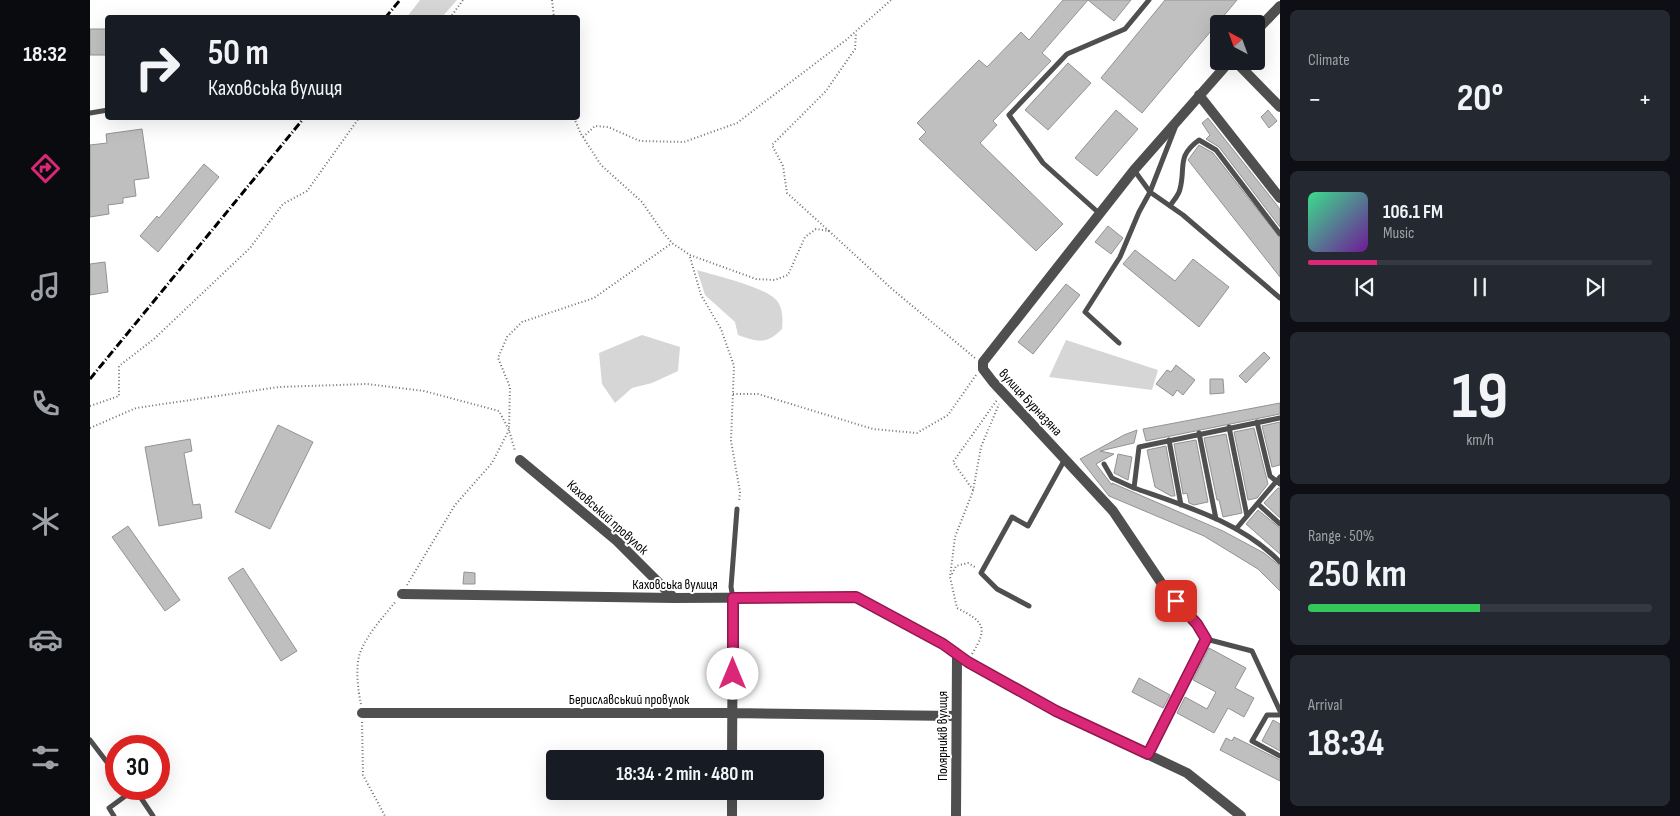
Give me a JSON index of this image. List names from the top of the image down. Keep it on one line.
{"streets":{"street":["вулиця Бурназяна","Каховський провулок","Каховська вулиця","Бериславський провулок","Полярників вулиця"]},"crossings":[["Каховський провулок","Каховська вулиця"],["Каховська вулиця","Полярників вулиця"],["Бериславський провулок","Полярників вулиця"]],"north":"top left","page":{"tabs":"18:32","tile":["Climate",["19","km/h"],["Range · 50%","250 km"],["Arrival","18:34"]],"turn":["50 m","Каховська вулиця"],"heat":["−","20°","+"],"song":["106.1 FM","Music"],"limit":"30","trip":"18:34 · 2 min · 480 m"}}
